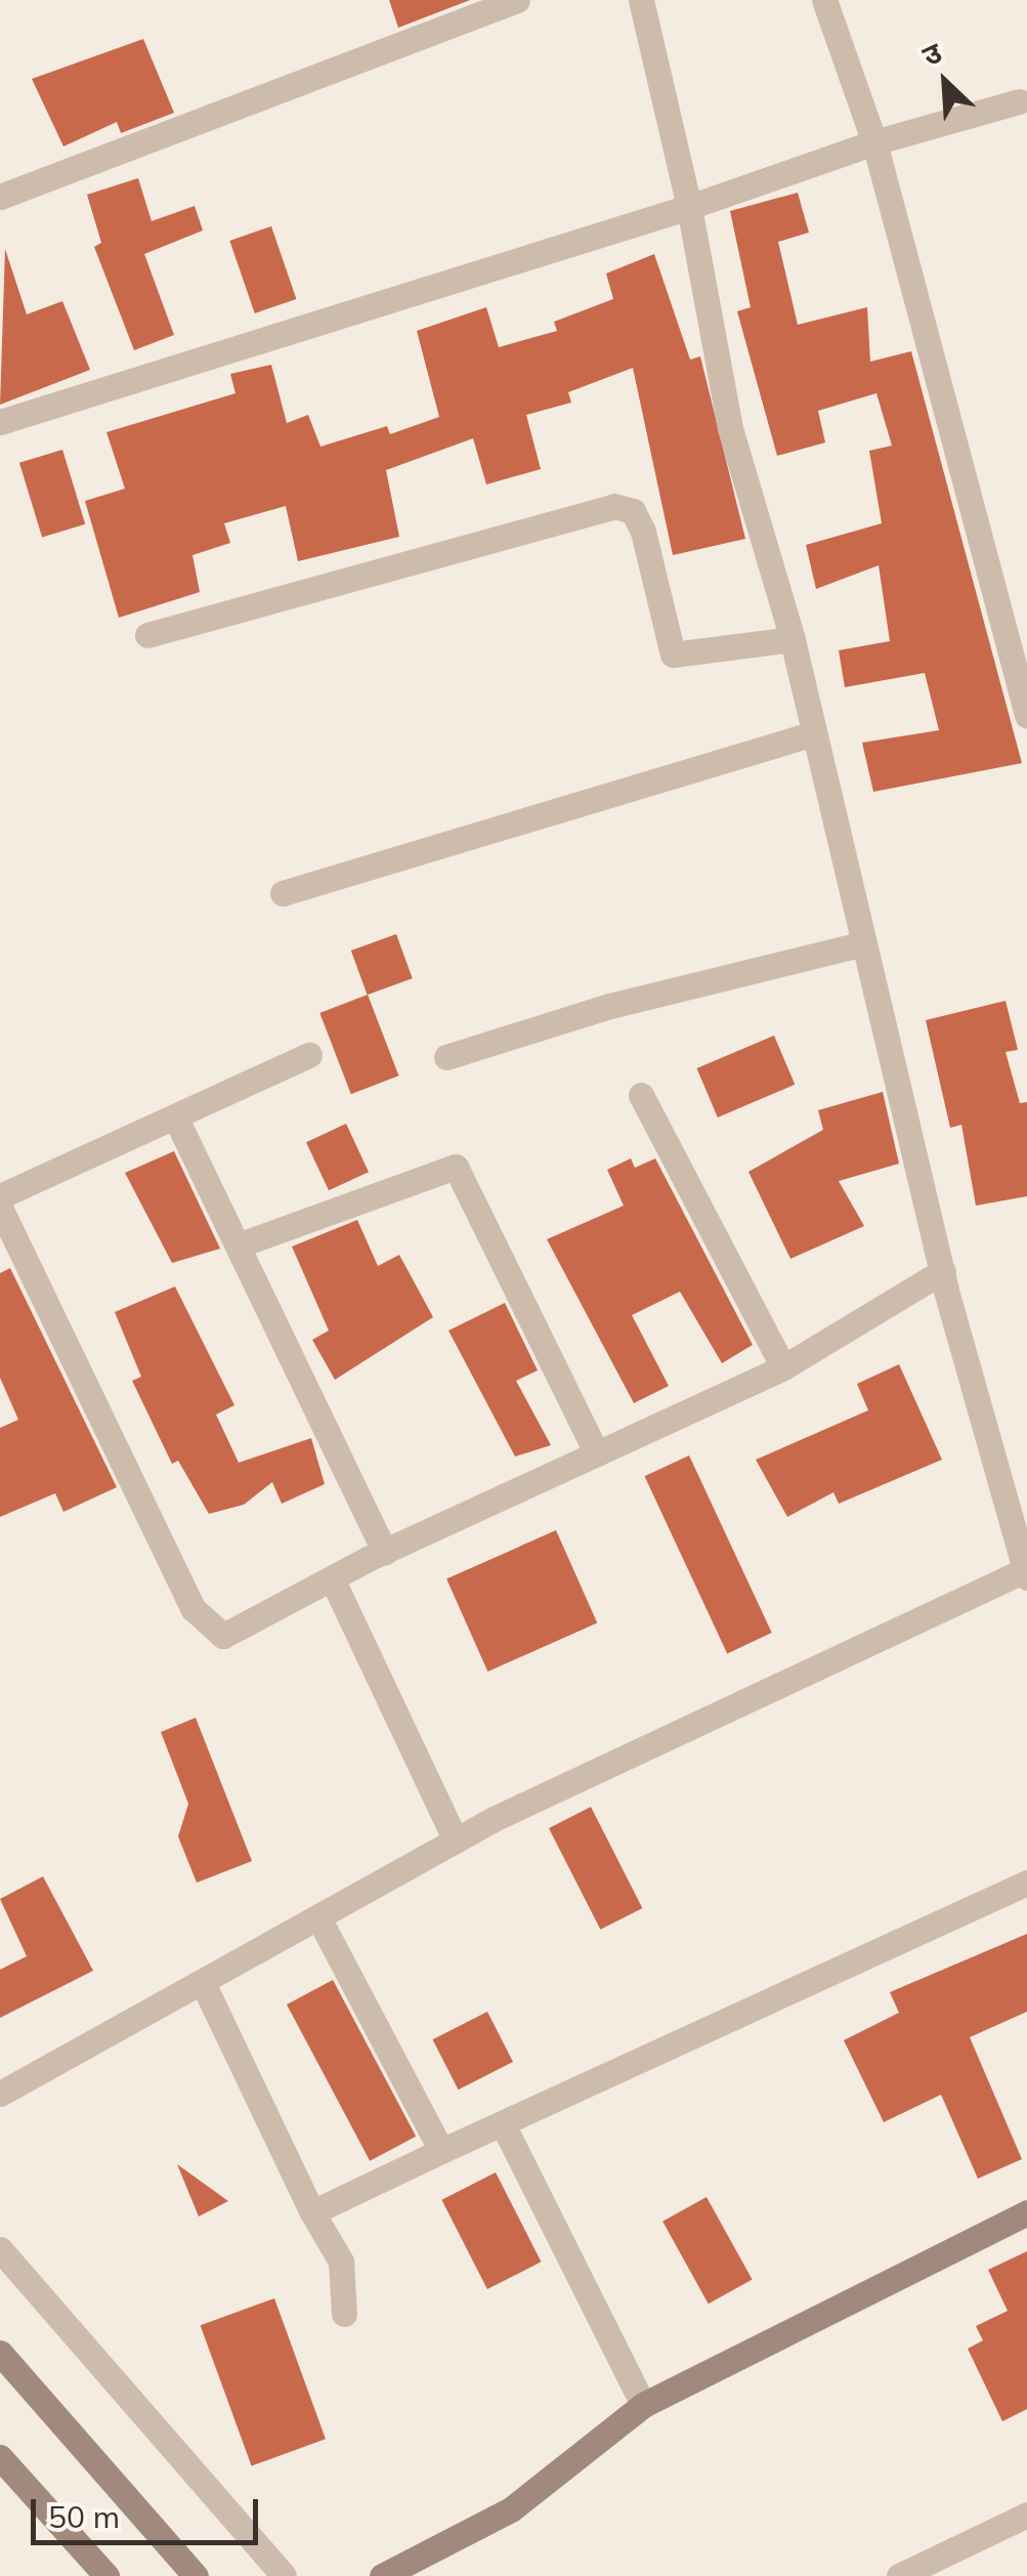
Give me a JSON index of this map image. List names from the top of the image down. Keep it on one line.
{"scale_bar":"50 m","north":"top left"}
